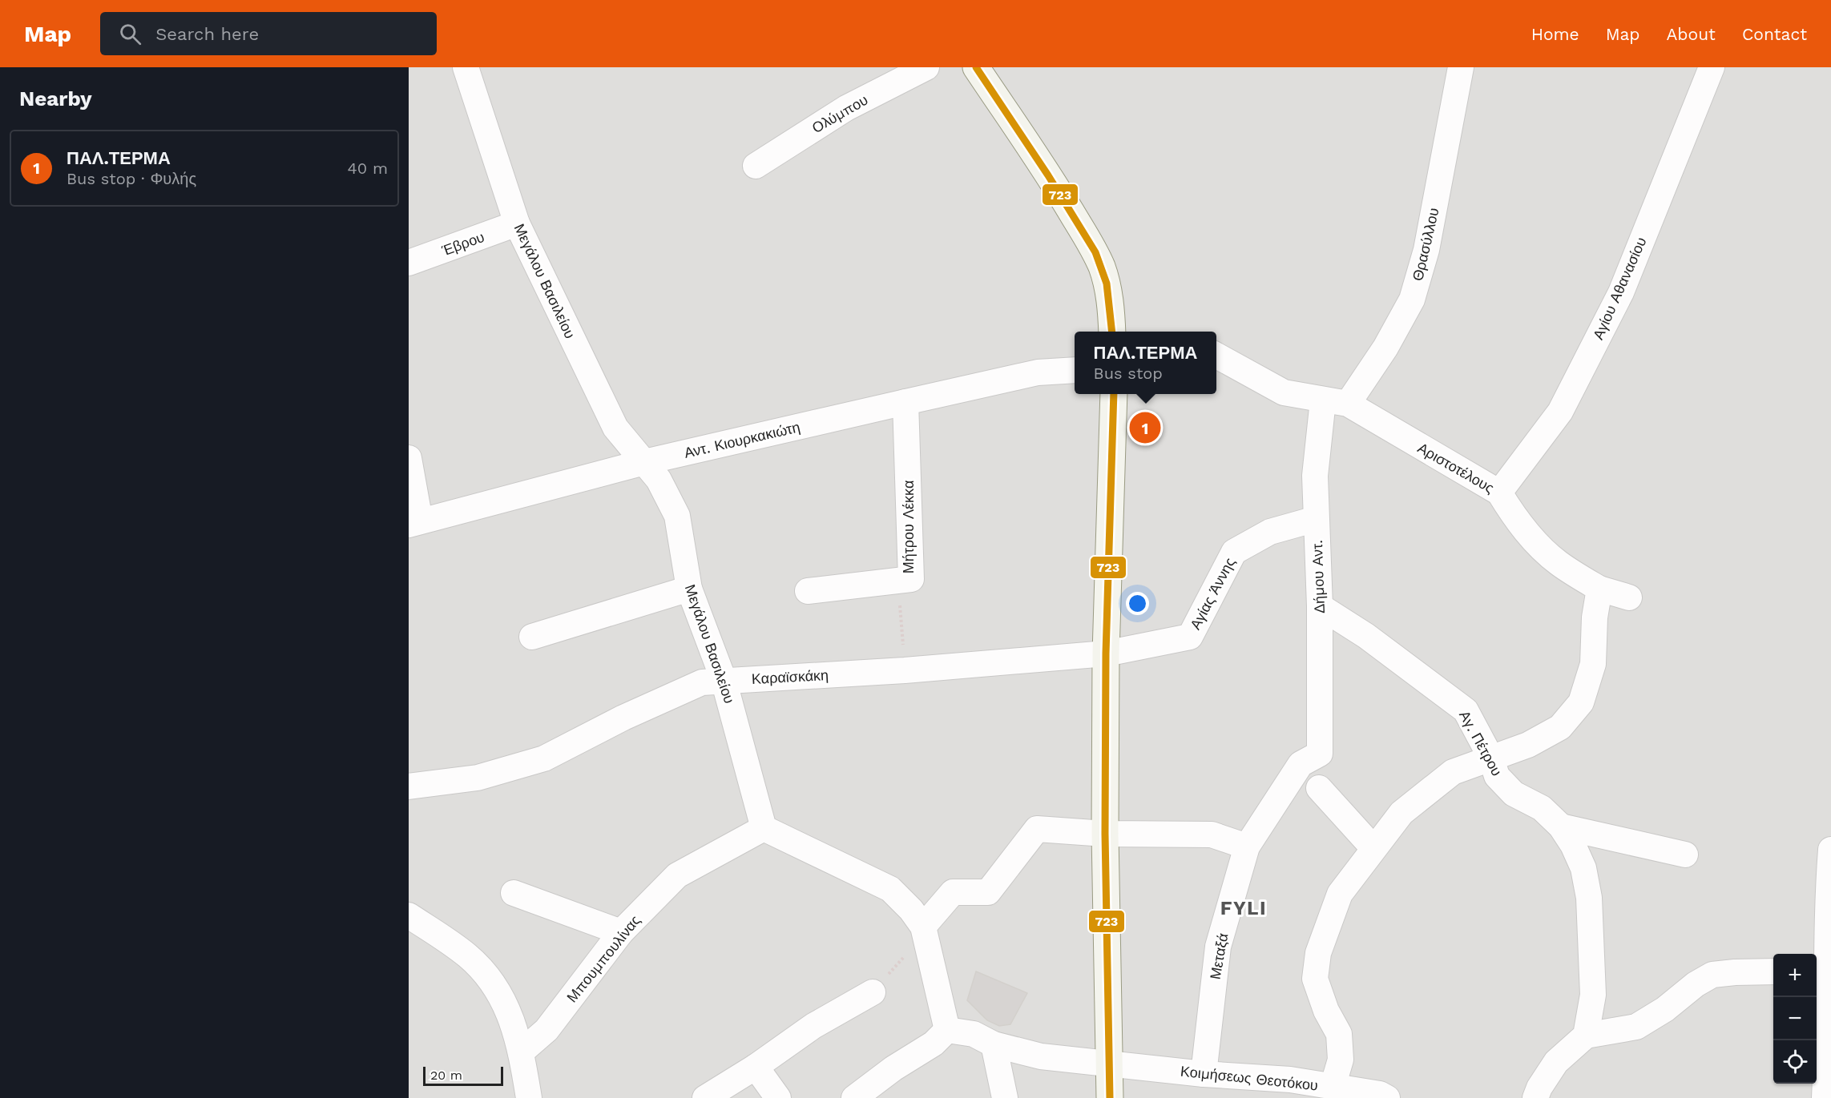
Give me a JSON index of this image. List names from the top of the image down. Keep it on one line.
{"streets":{"street":["Ολύμπου","Έβρου","Θρασύλλου","Μεγάλου Βασιλείου","Αγίου Αθανασίου","Αντ. Κιουρκακιώτη","Αριστοτέλους","Μήτρου Λέκκα","Δήμου Αντ.","Αγίας Άννης","Καραϊσκάκη","Αγ. Πέτρου","Μεταξά","Μπουμπουλίνας","Κοιμήσεως Θεοτόκου"]},"crossings":[["Έβρου","Μεγάλου Βασιλείου"],["Θρασύλλου","Αριστοτέλους"],["Μεγάλου Βασιλείου","Αντ. Κιουρκακιώτη"],["Μεγάλου Βασιλείου","Καραϊσκάκη"],["Μεγάλου Βασιλείου","Μπουμπουλίνας"],["Αγίου Αθανασίου","Αριστοτέλους"],["Αντ. Κιουρκακιώτη","Μήτρου Λέκκα"],["Αριστοτέλους","Δήμου Αντ."],["Δήμου Αντ.","Αγίας Άννης"],["Δήμου Αντ.","Αγ. Πέτρου"],["Δήμου Αντ.","Μεταξά"],["Αγίας Άννης","Καραϊσκάκη"],["Μεταξά","Κοιμήσεως Θεοτόκου"]],"districts":["FYLI"],"lines":["transit line 723"],"scale_bar":"20 m","page":{"header":"Map","search":"Search here","nav":["Home","Map","About","Contact"],"heading":"Nearby","list":[{"mark":"1","name":"ΠΑΛ.ΤΕΡΜΑ","note":"Bus stop · Φυλής","value":"40 m"}],"popup":["ΠΑΛ.ΤΕΡΜΑ","Bus stop"],"pins":"1","map_buttons":["+","−"],"scale":"20 m"}}
